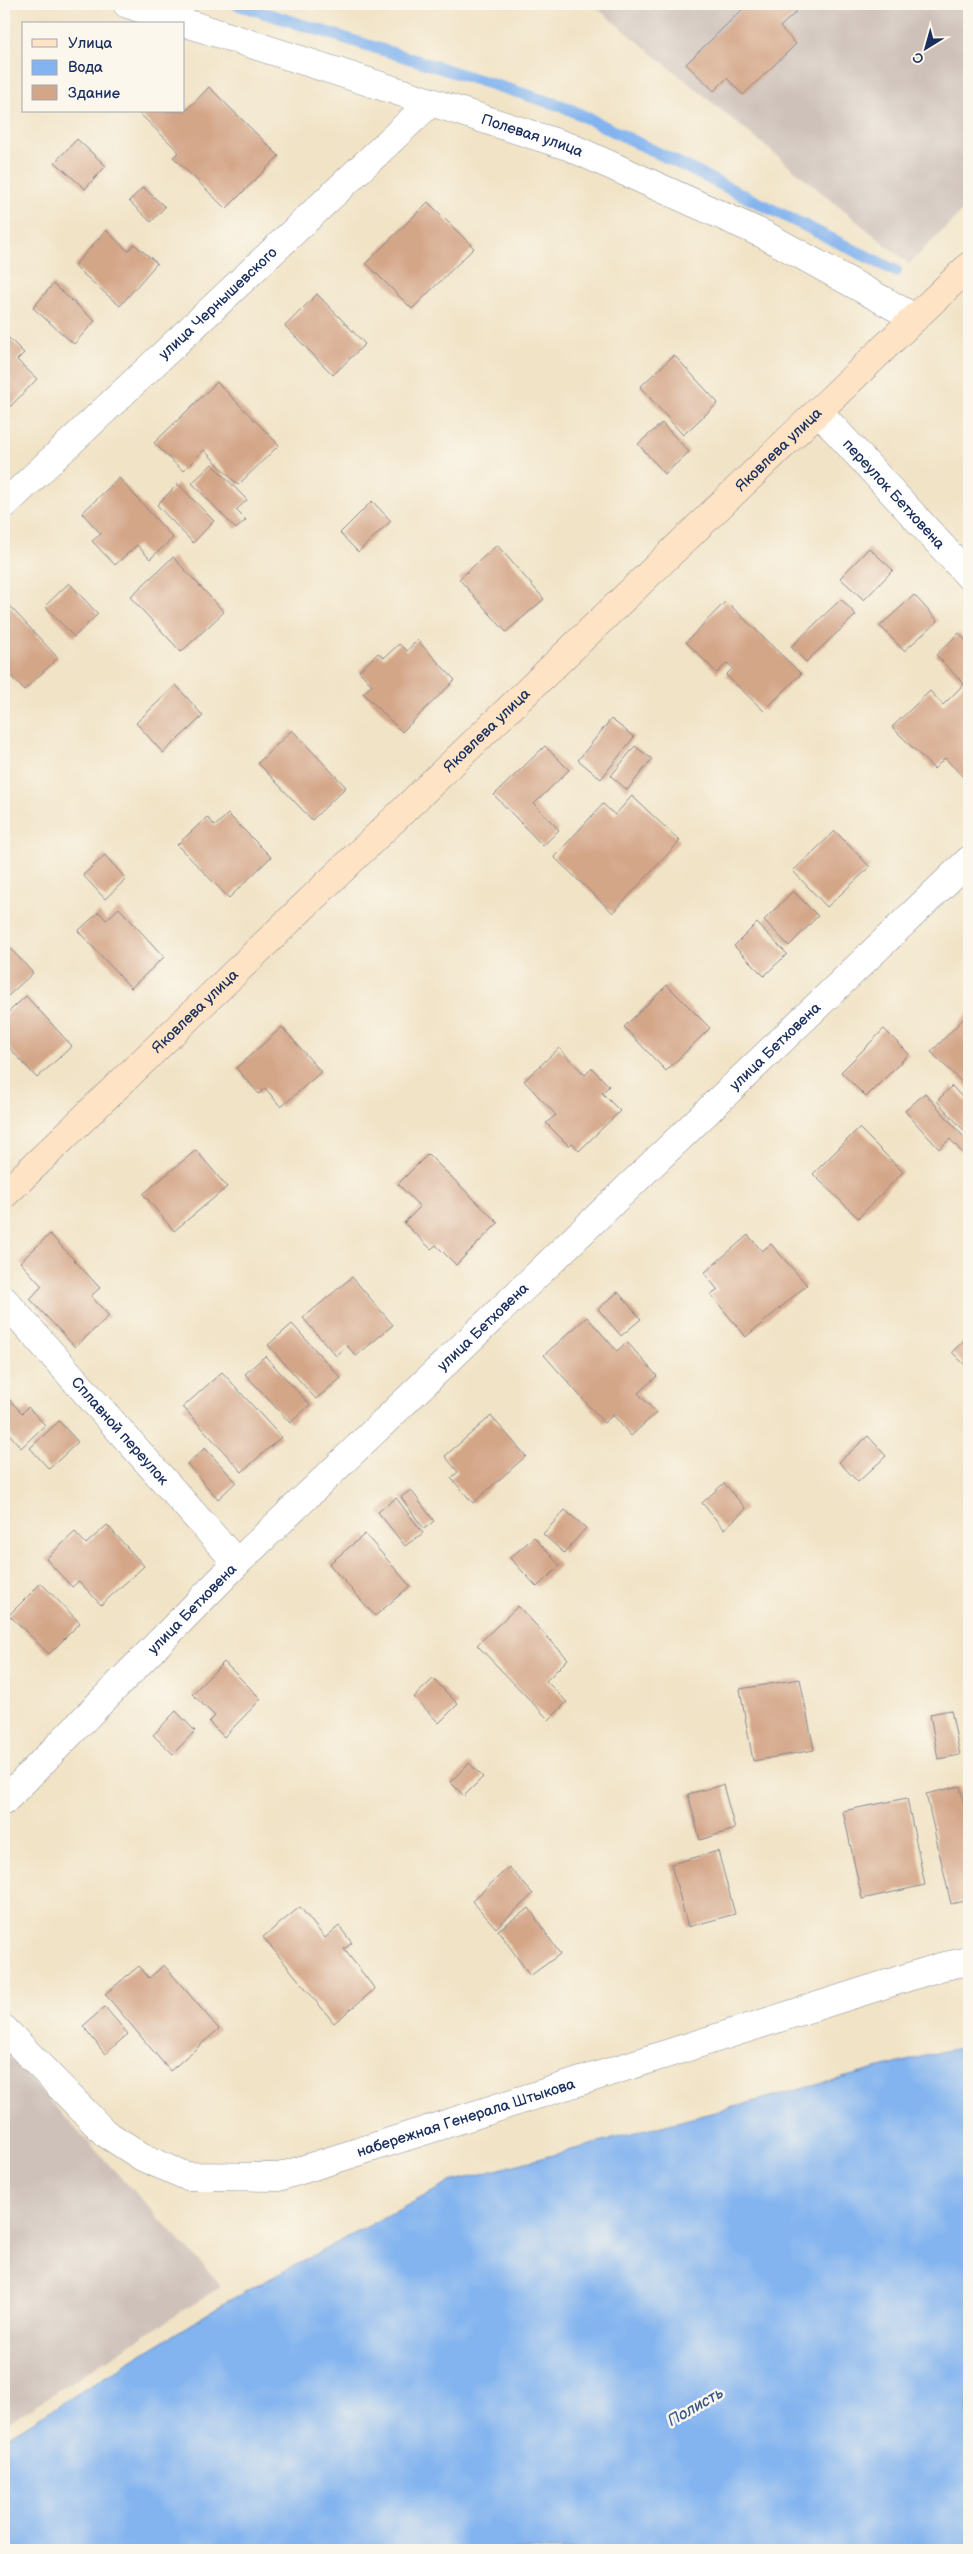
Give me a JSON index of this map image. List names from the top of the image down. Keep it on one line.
{"streets":{"street":["Полевая улица","улица Чернышевского","Яковлева улица","переулок Бетховена","улица Бетховена","Сплавной переулок","набережная Генерала Штыкова"]},"crossings":[["Полевая улица","улица Чернышевского"],["Полевая улица","Яковлева улица"],["Яковлева улица","переулок Бетховена"],["улица Бетховена","Сплавной переулок"]],"water":["Полисть"],"legend":["Улица","Вода","Здание"],"north":"bottom left"}
